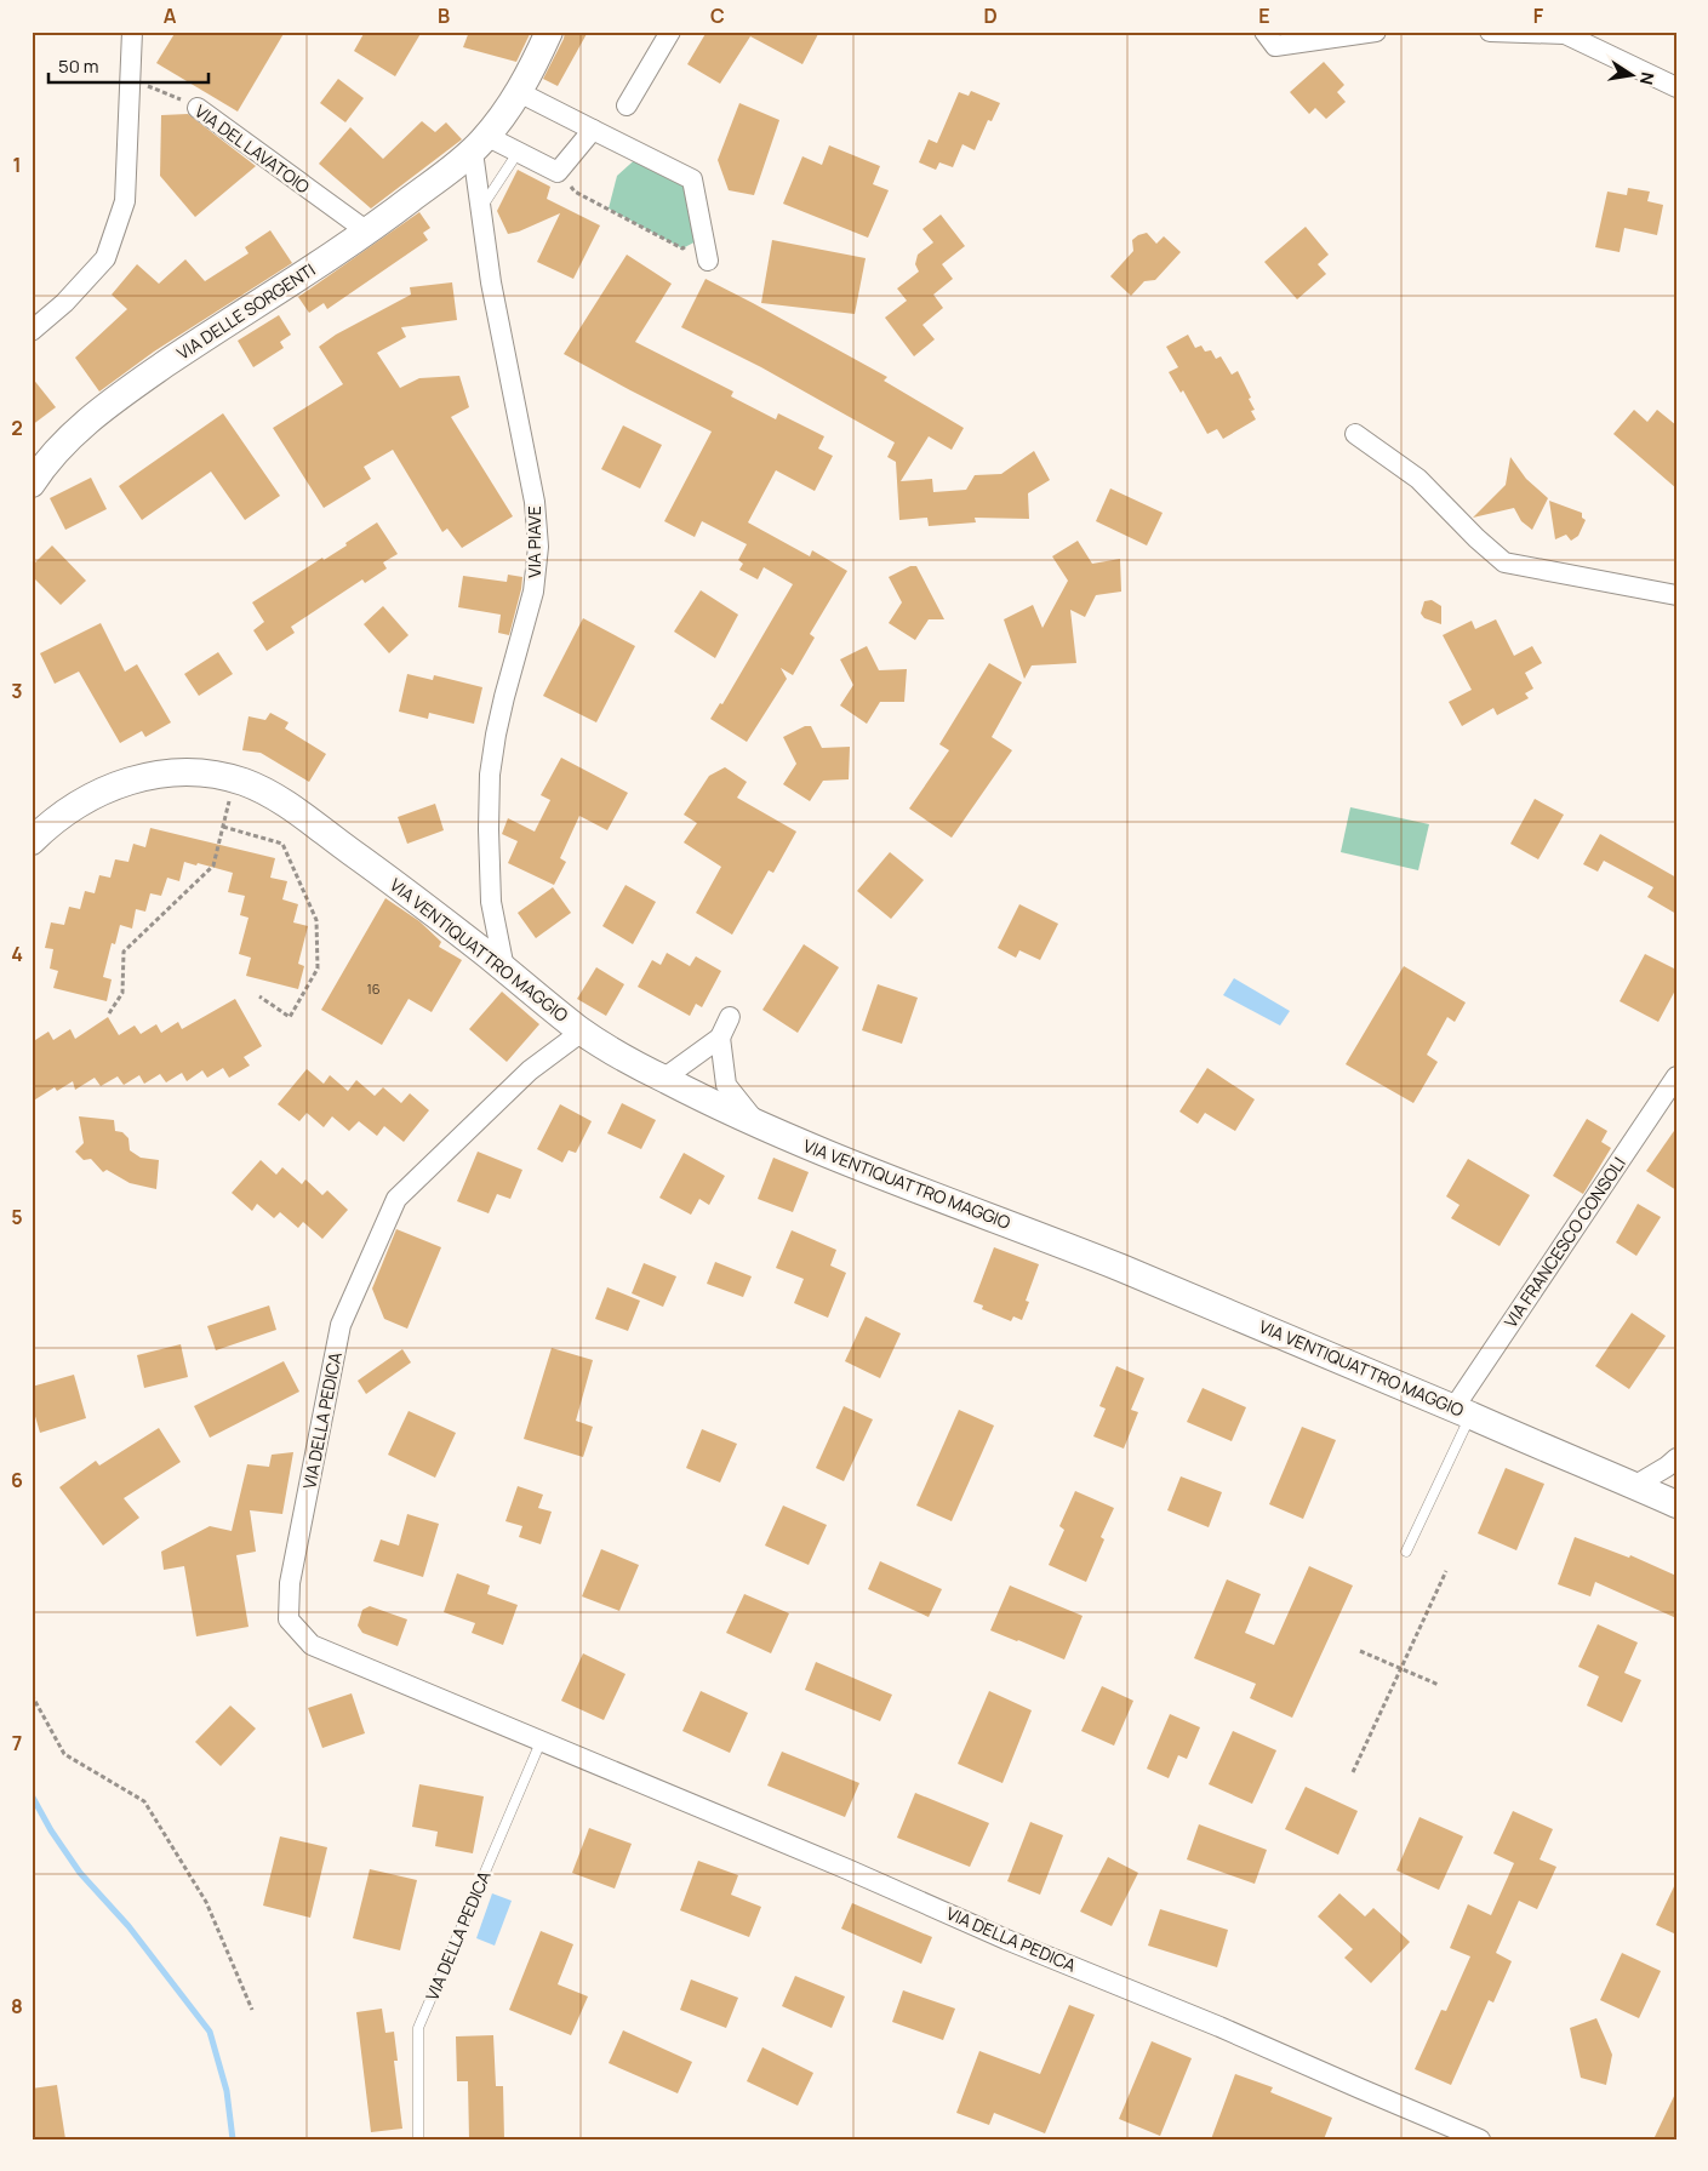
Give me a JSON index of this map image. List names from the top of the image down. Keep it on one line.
{"streets":{"main road":["VIA DELLE SORGENTI","VIA VENTIQUATTRO MAGGIO"],"street":["VIA DEL LAVATOIO","VIA PIAVE","VIA FRANCESCO CONSOLI","VIA DELLA PEDICA"]},"crossings":[["VIA DEL LAVATOIO","VIA DELLE SORGENTI"],["VIA DELLE SORGENTI","VIA PIAVE"],["VIA PIAVE","VIA VENTIQUATTRO MAGGIO"],["VIA VENTIQUATTRO MAGGIO","VIA FRANCESCO CONSOLI"],["VIA VENTIQUATTRO MAGGIO","VIA DELLA PEDICA"]],"house_numbers":["16"],"scale_bar":"50 m","north":"right","grid":{"columns":["A","B","C","D","E","F"],"rows":["1","2","3","4","5","6","7","8"]}}
